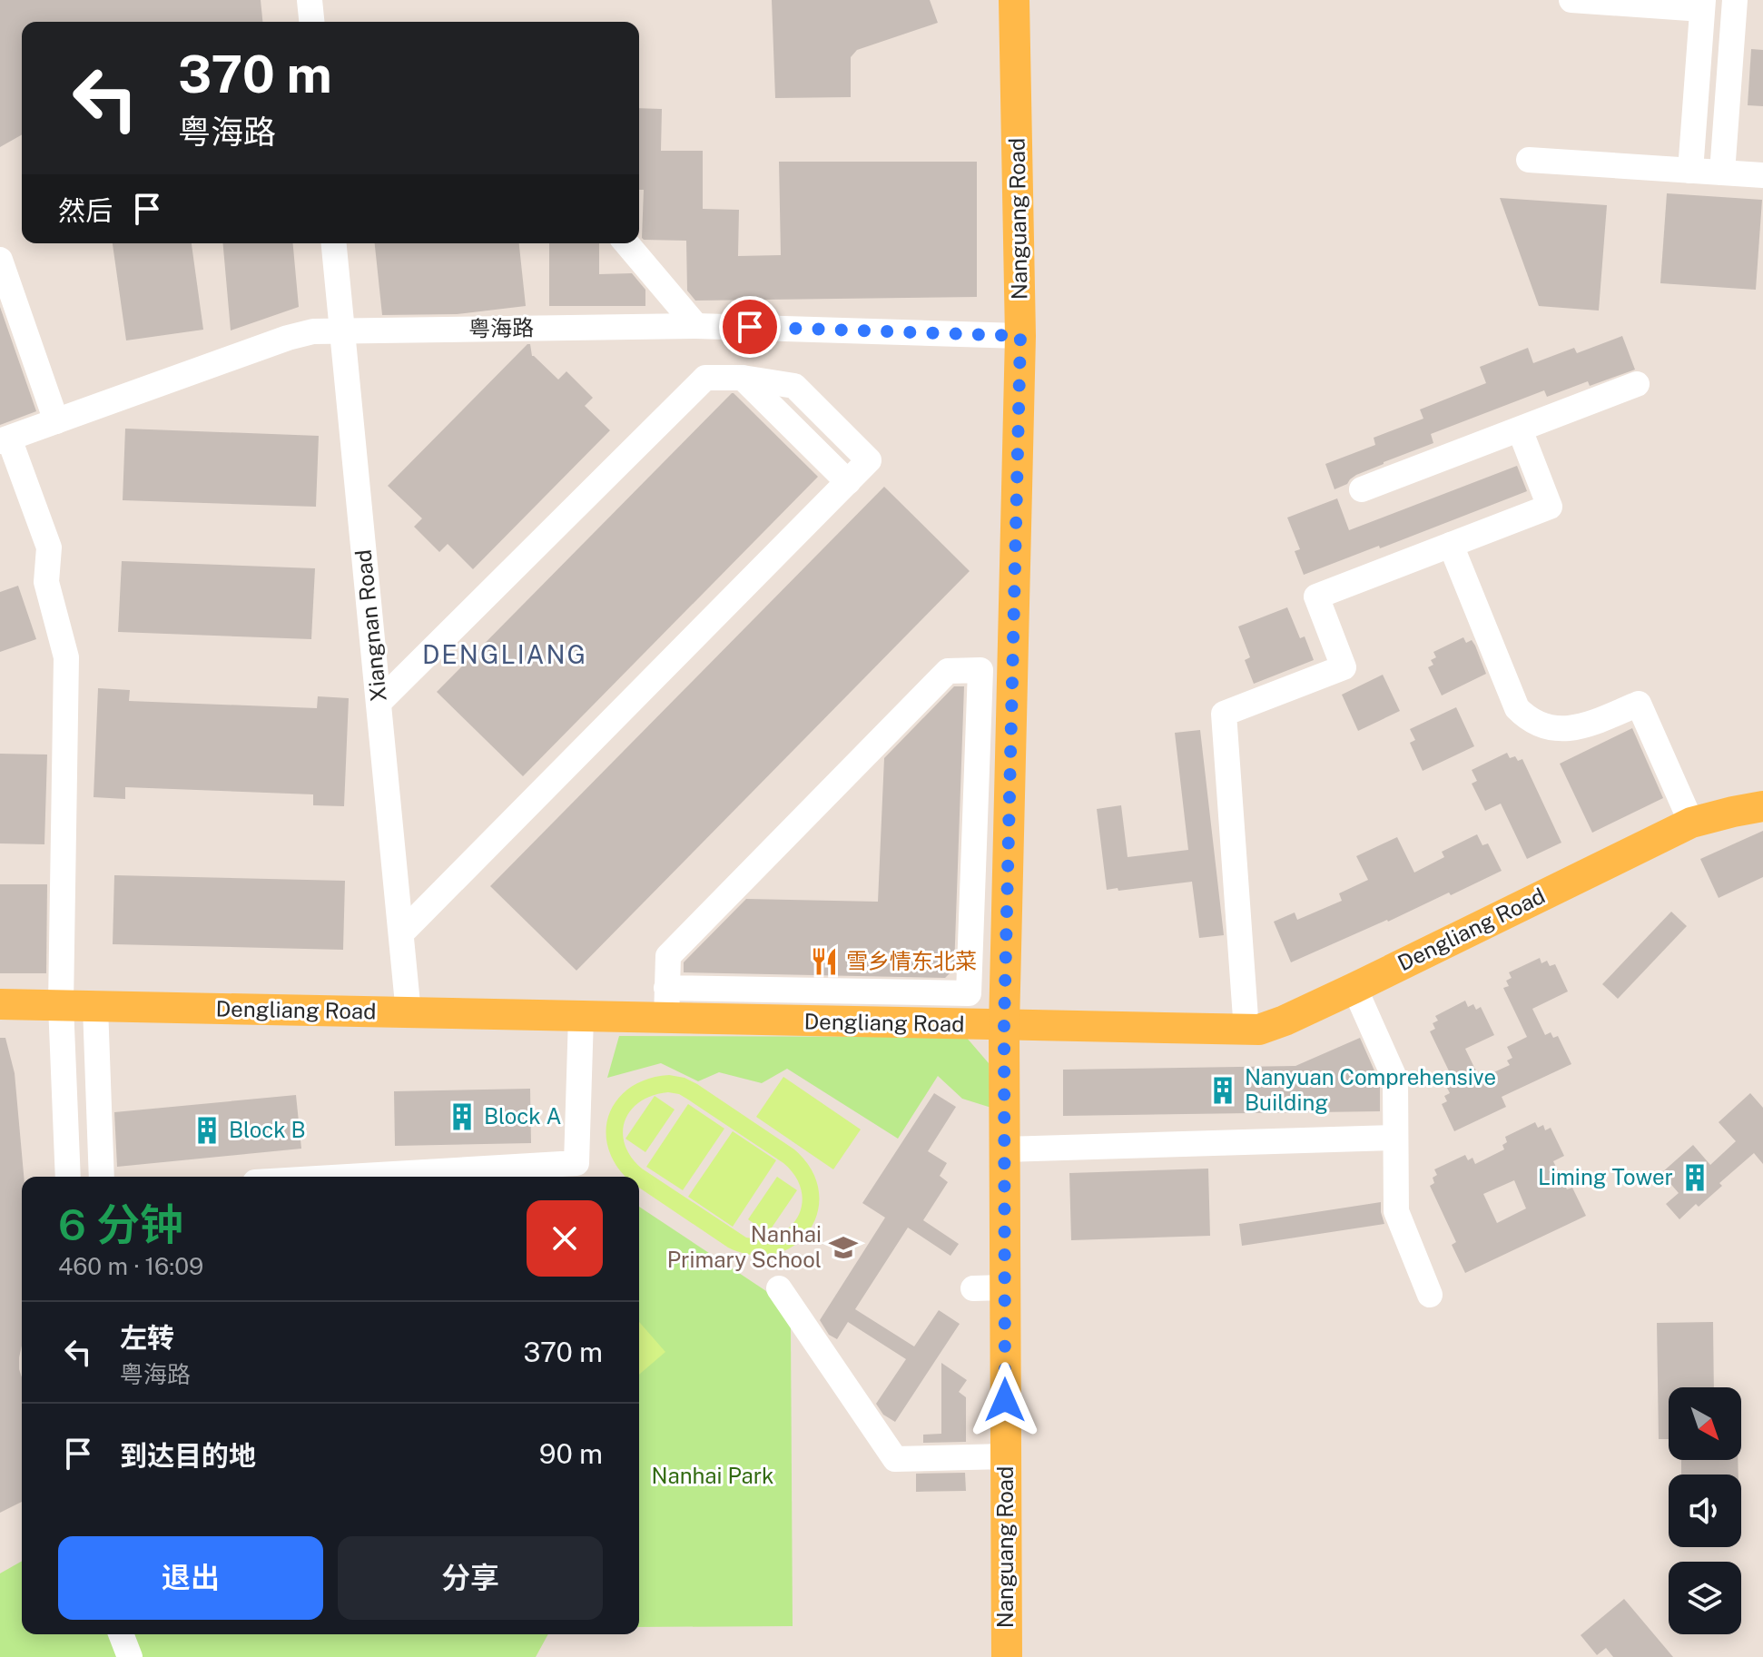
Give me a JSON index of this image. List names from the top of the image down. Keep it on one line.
{"streets":{"main road":["Nanguang Road","Dengliang Road"],"street":["粤海路","Xiangnan Road"]},"crossings":[["Nanguang Road","粤海路"],["Nanguang Road","Dengliang Road"],["粤海路","Xiangnan Road"],["Xiangnan Road","Dengliang Road"]],"districts":["DENGLIANG"],"parks":["Nanhai Park"],"places":{"restaurant":["雪乡情东北菜"],"building":["Nanyuan Comprehensive Building","Block A","Block B","Liming Tower"],"school or university":["Nanhai Primary School"]},"north":"bottom right","page":{"turn":["370 m","粤海路"],"then":"然后","heading":["6 分钟","460 m · 16:09"],"list":[{"name":"左转","note":"粤海路","value":"370 m"},{"name":"到达目的地","value":"90 m"}],"buttons":["退出","分享"]}}
